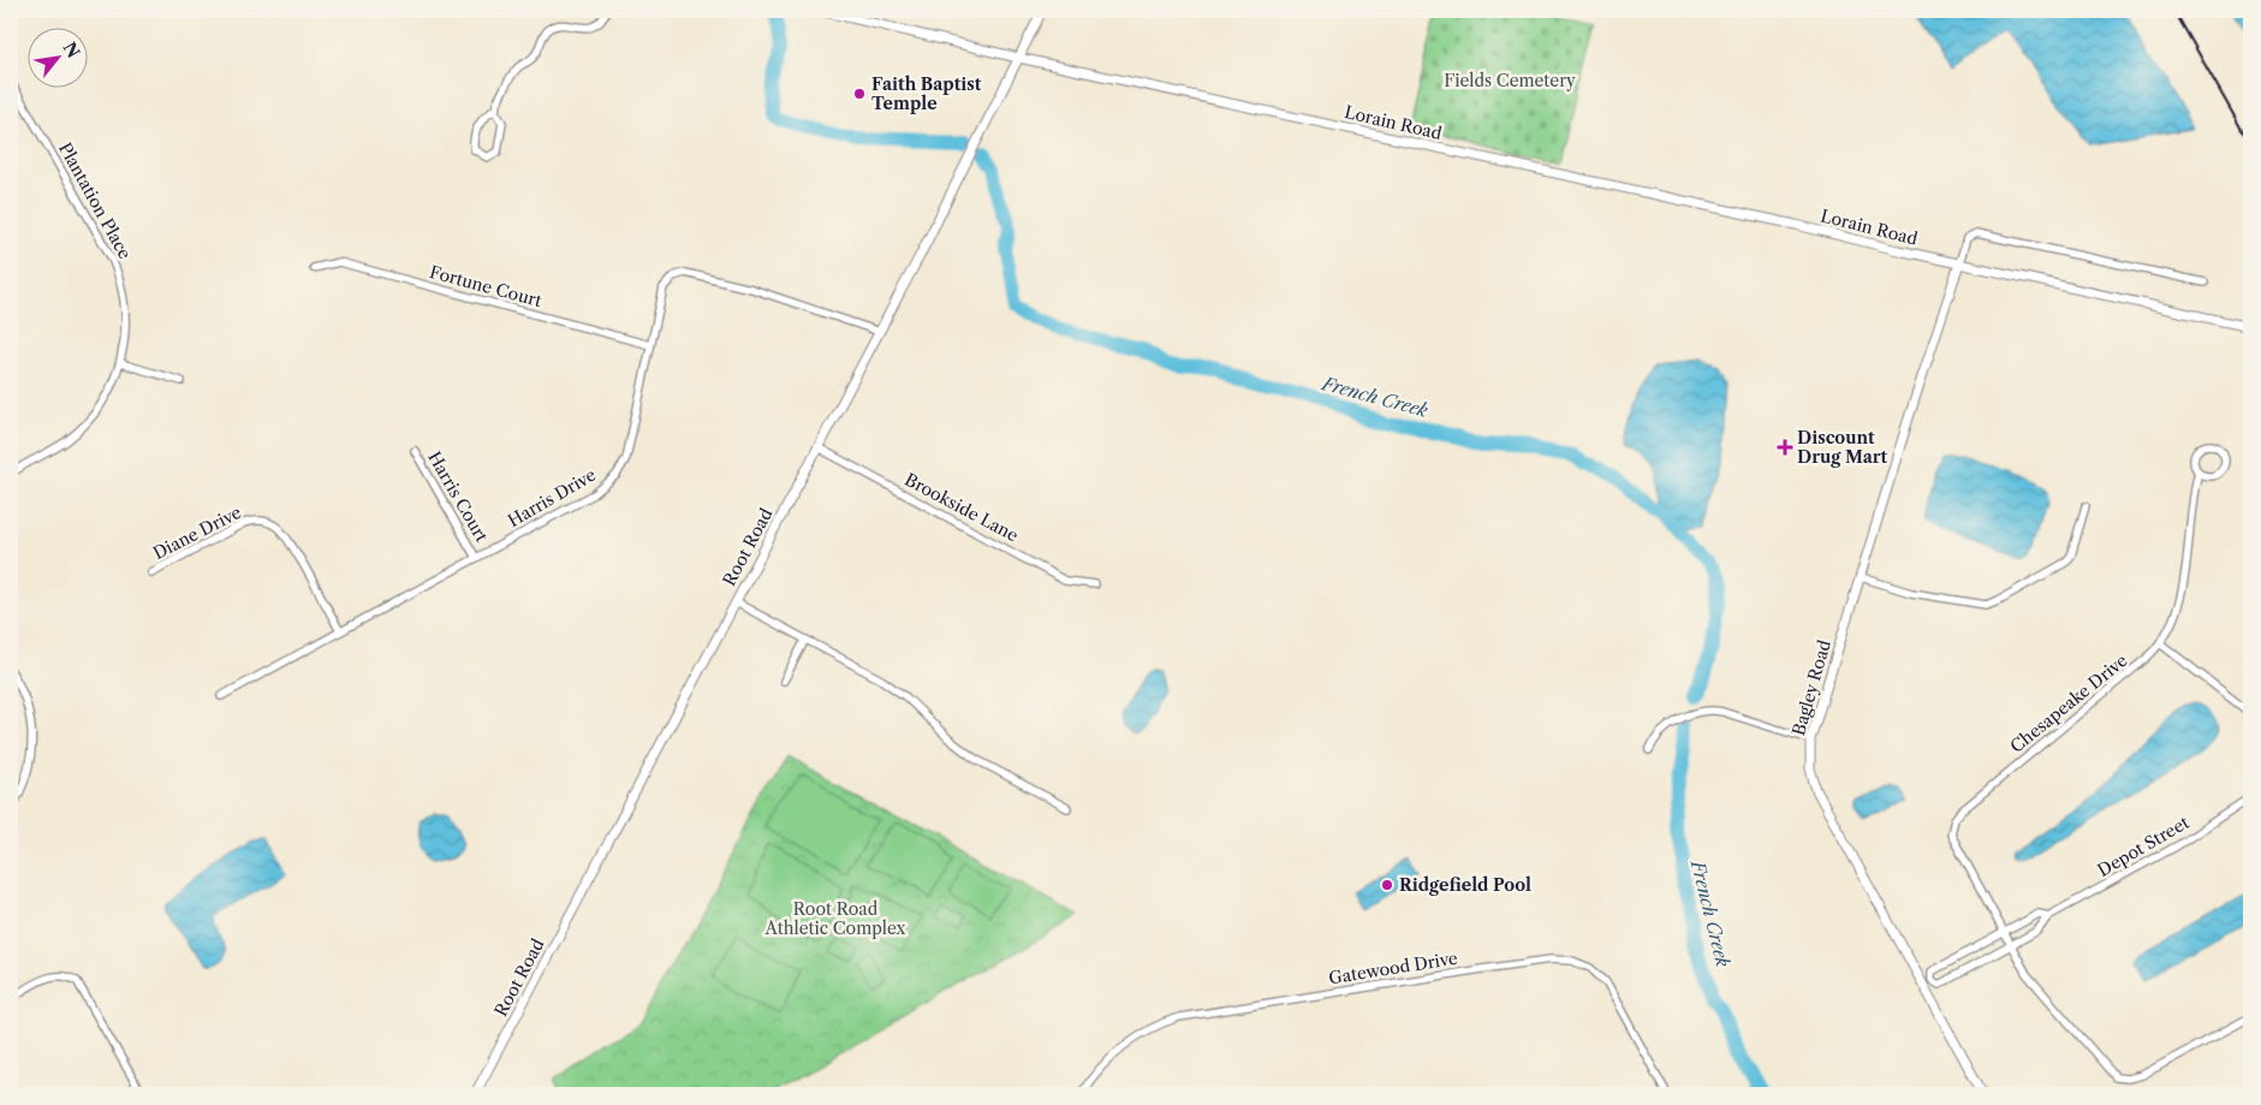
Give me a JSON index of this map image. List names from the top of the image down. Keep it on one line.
{"streets":{"street":["Lorain Road","Plantation Place","Fortune Court","Harris Court","Harris Drive","Brookside Lane","Diane Drive","Root Road","Bagley Road","Chesapeake Drive","Depot Street","Gatewood Drive"]},"crossings":[["Lorain Road","Root Road"],["Lorain Road","Bagley Road"],["Fortune Court","Harris Drive"],["Harris Court","Harris Drive"],["Harris Drive","Diane Drive"],["Harris Drive","Root Road"],["Brookside Lane","Root Road"],["Bagley Road","Depot Street"],["Chesapeake Drive","Depot Street"]],"water":["French Creek"],"parks":["Fields Cemetery","Root Road Athletic Complex"],"places":{"other":["Faith Baptist Temple","Ridgefield Pool"],"health":["Discount Drug Mart"]},"north":"top right"}
